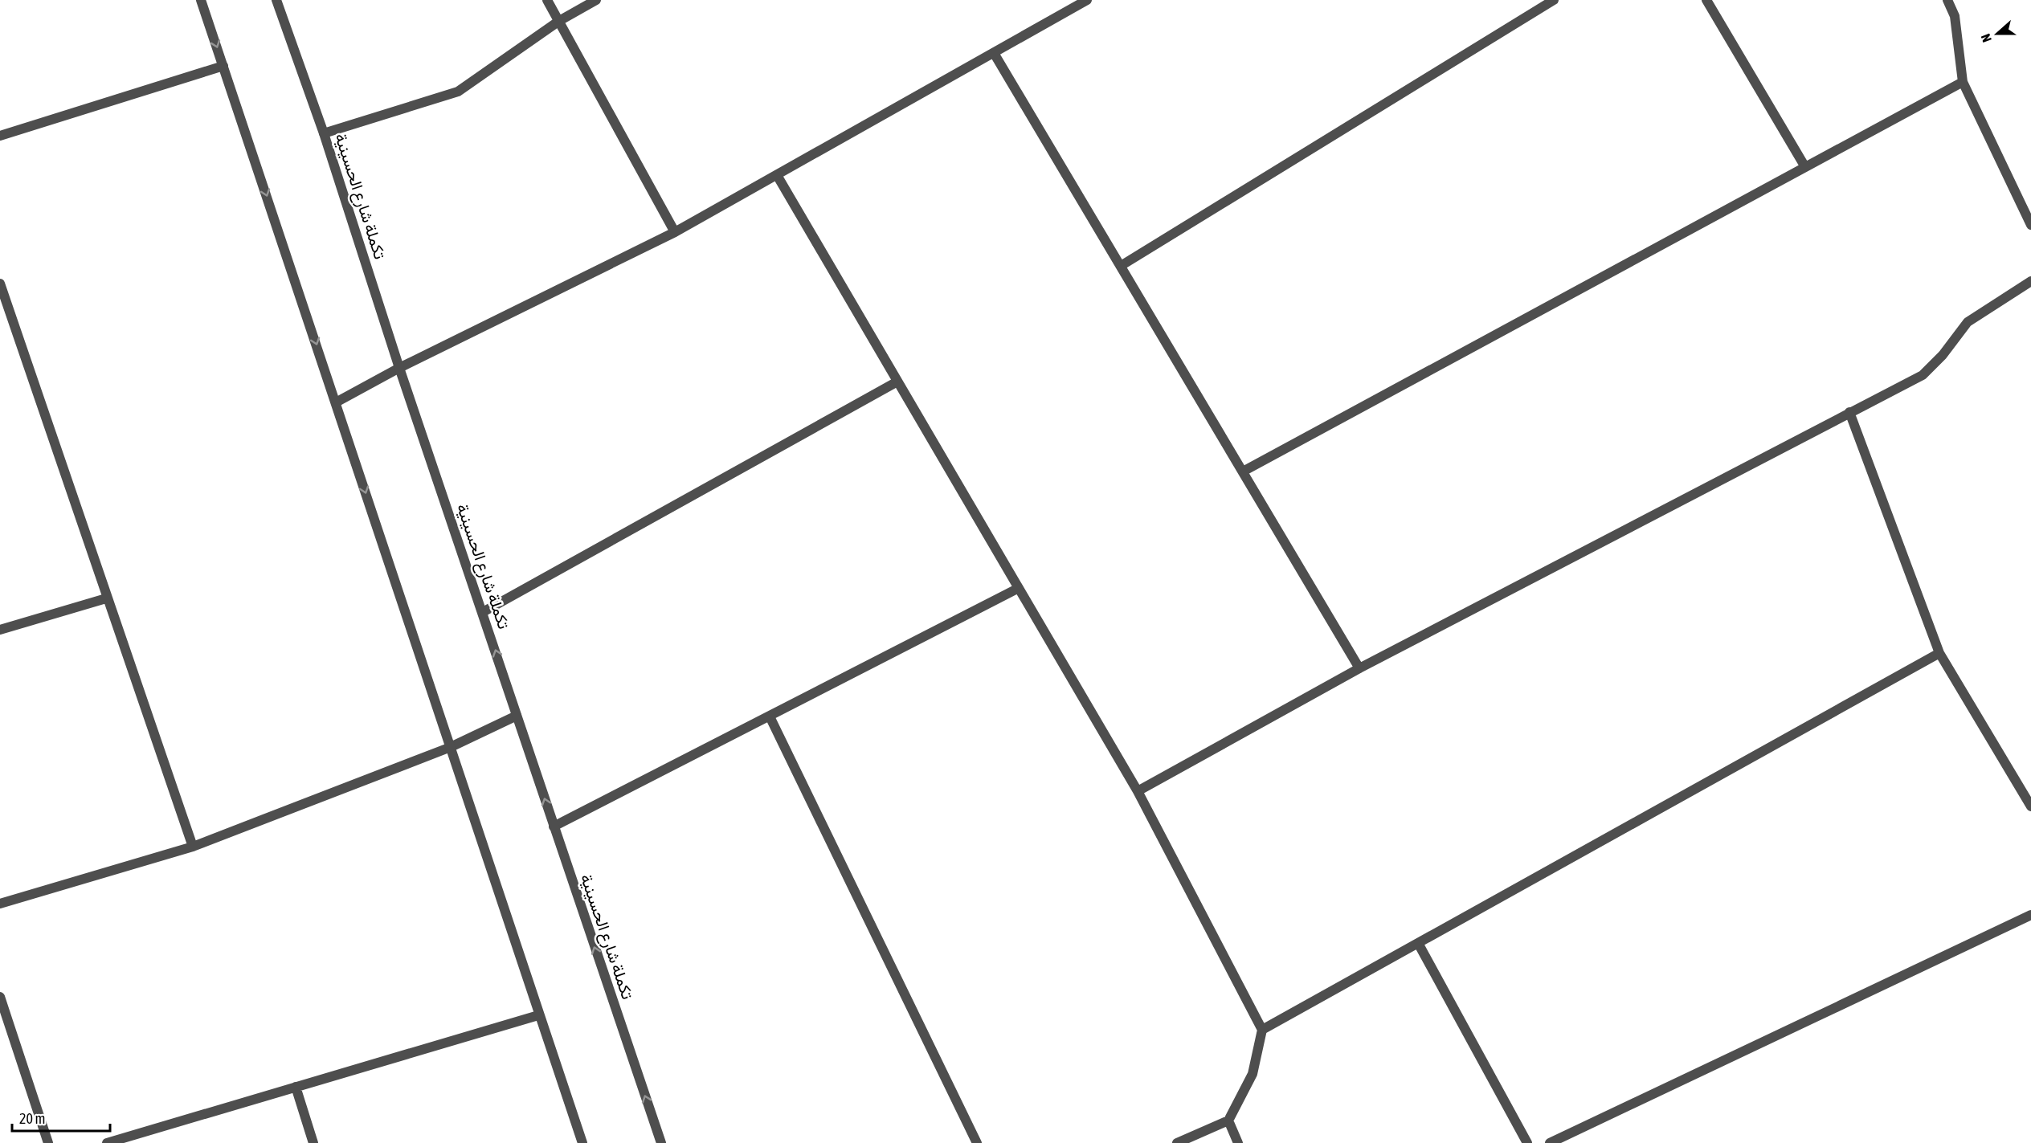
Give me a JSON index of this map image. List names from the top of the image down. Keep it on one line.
{"streets":{"street":["تكملة شارع الحسينية"]},"scale_bar":"20 m","north":"left"}
